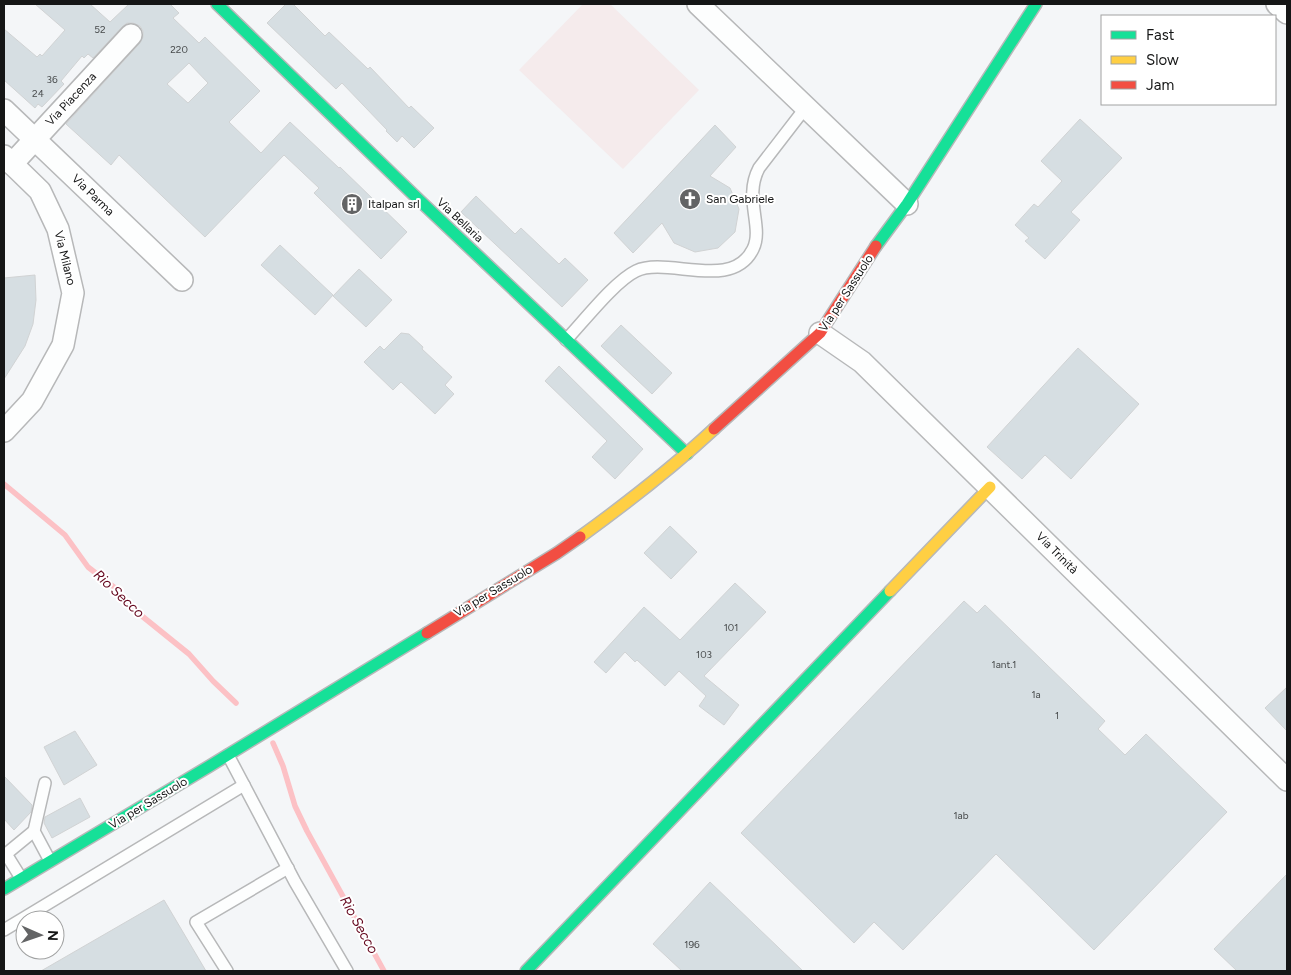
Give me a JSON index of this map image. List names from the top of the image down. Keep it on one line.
{"streets":{"main road":["Via Bellaria","Via per Sassuolo"],"street":["Via Piacenza","Via Parma","Via Milano","Via Trinità"]},"crossings":[["Via Piacenza","Via Parma"],["Via Piacenza","Via Milano"],["Via Bellaria","Via per Sassuolo"],["Via per Sassuolo","Via Trinità"]],"water":["Rio Secco"],"places":{"church":["San Gabriele"],"building":["Italpan srl"]},"house_numbers":["52","220","36","24","101","103","1ant.1","1a","1","1ab","196"],"legend":["Fast","Slow","Jam"],"north":"right"}
